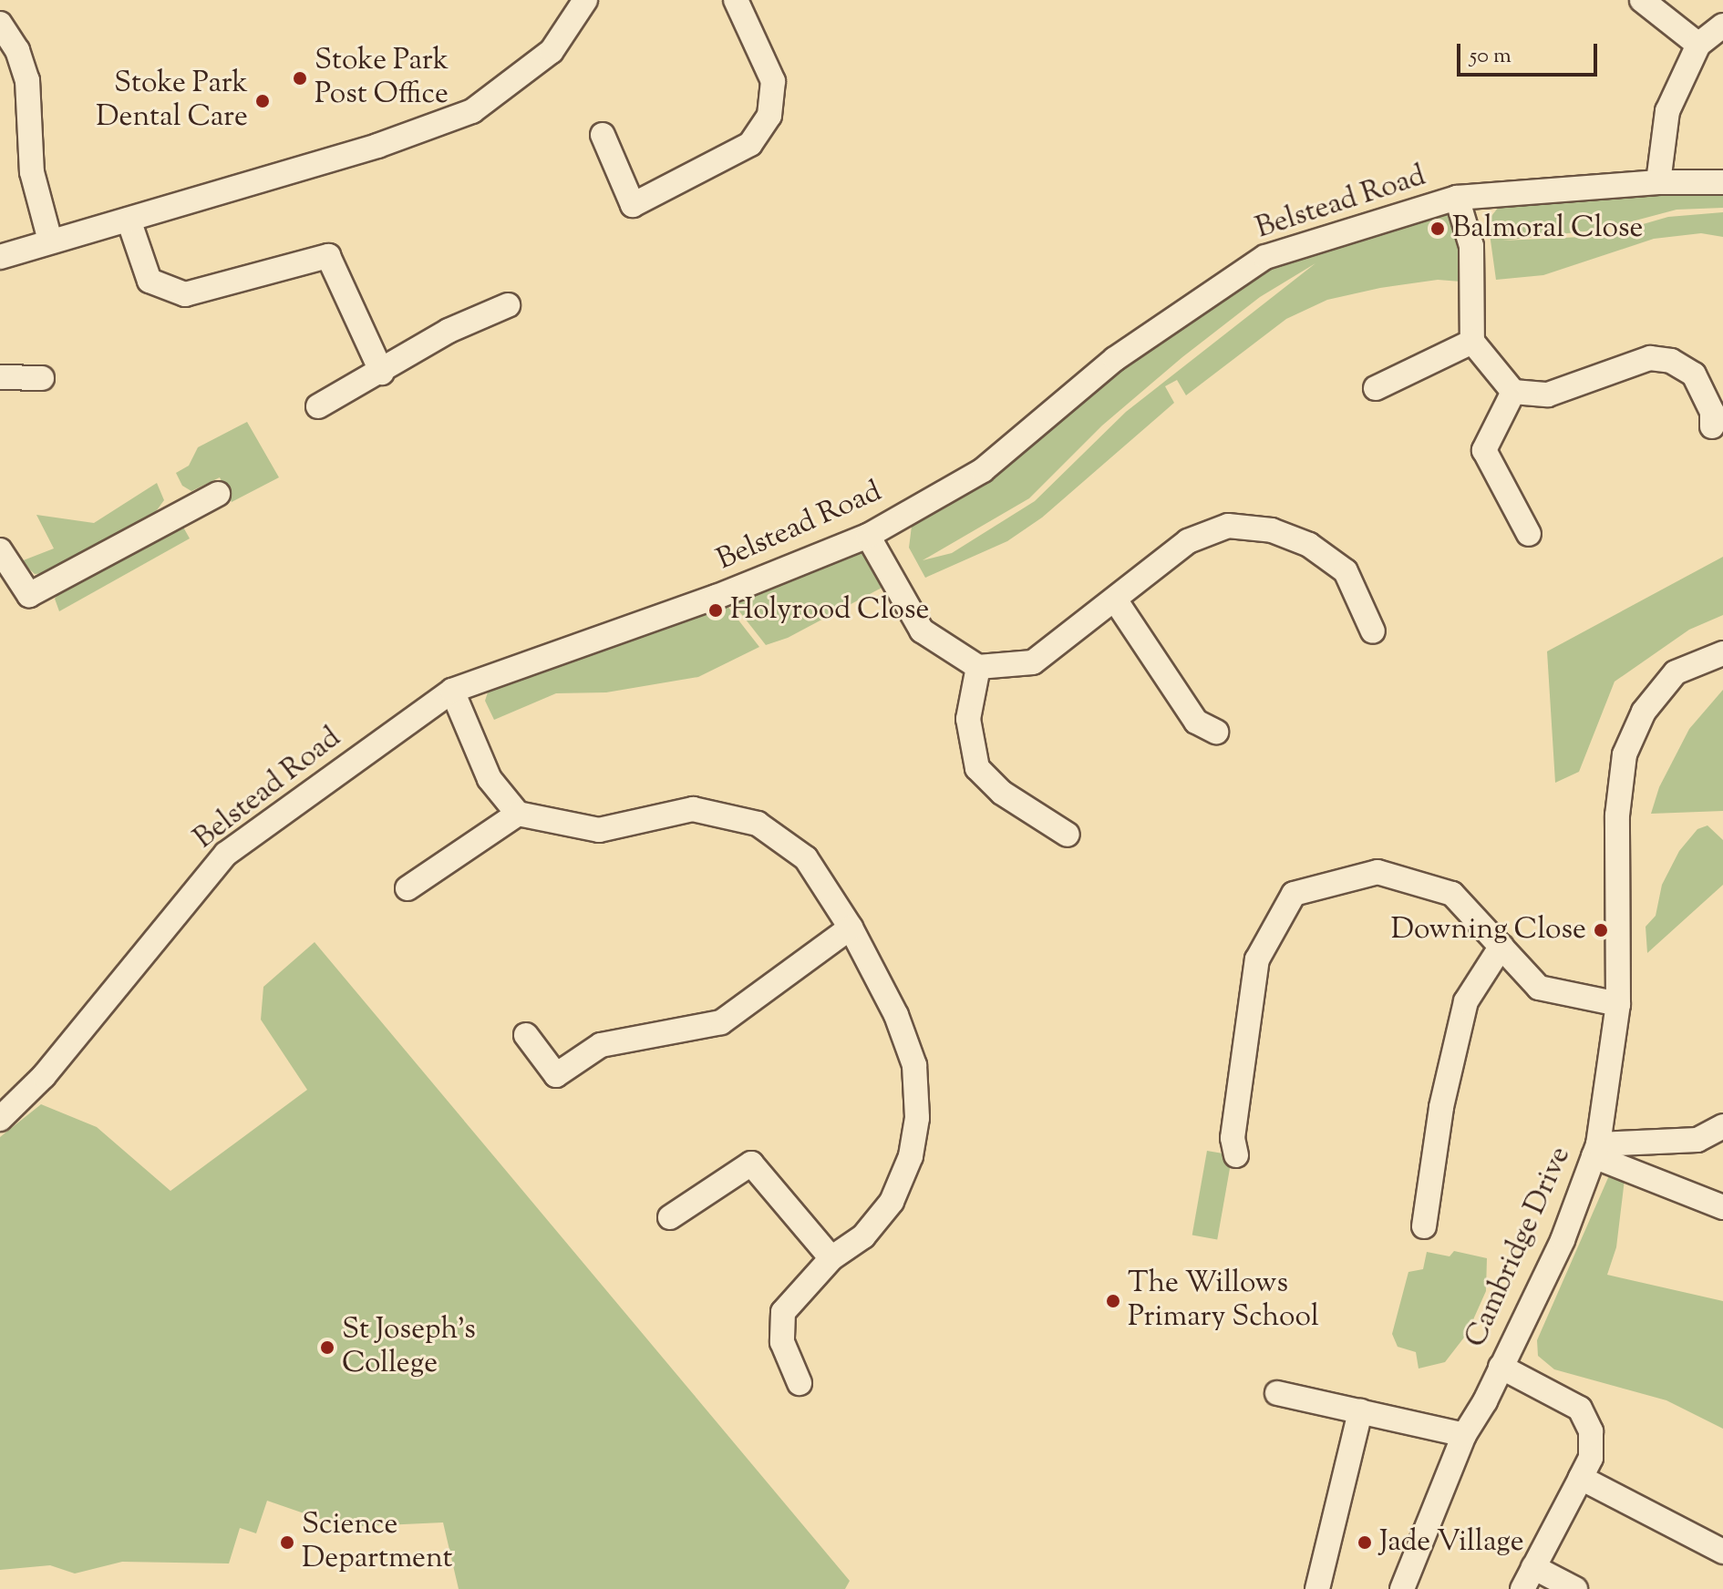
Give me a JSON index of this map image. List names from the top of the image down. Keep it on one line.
{"streets":{"street":["Belstead Road","Cambridge Drive"]},"places":["Stoke Park Post Office","Stoke Park Dental Care","Balmoral Close","Holyrood Close","Downing Close","The Willows Primary School","St Joseph's College","Science Department","Jade Village"],"scale_bar":"50 m"}
